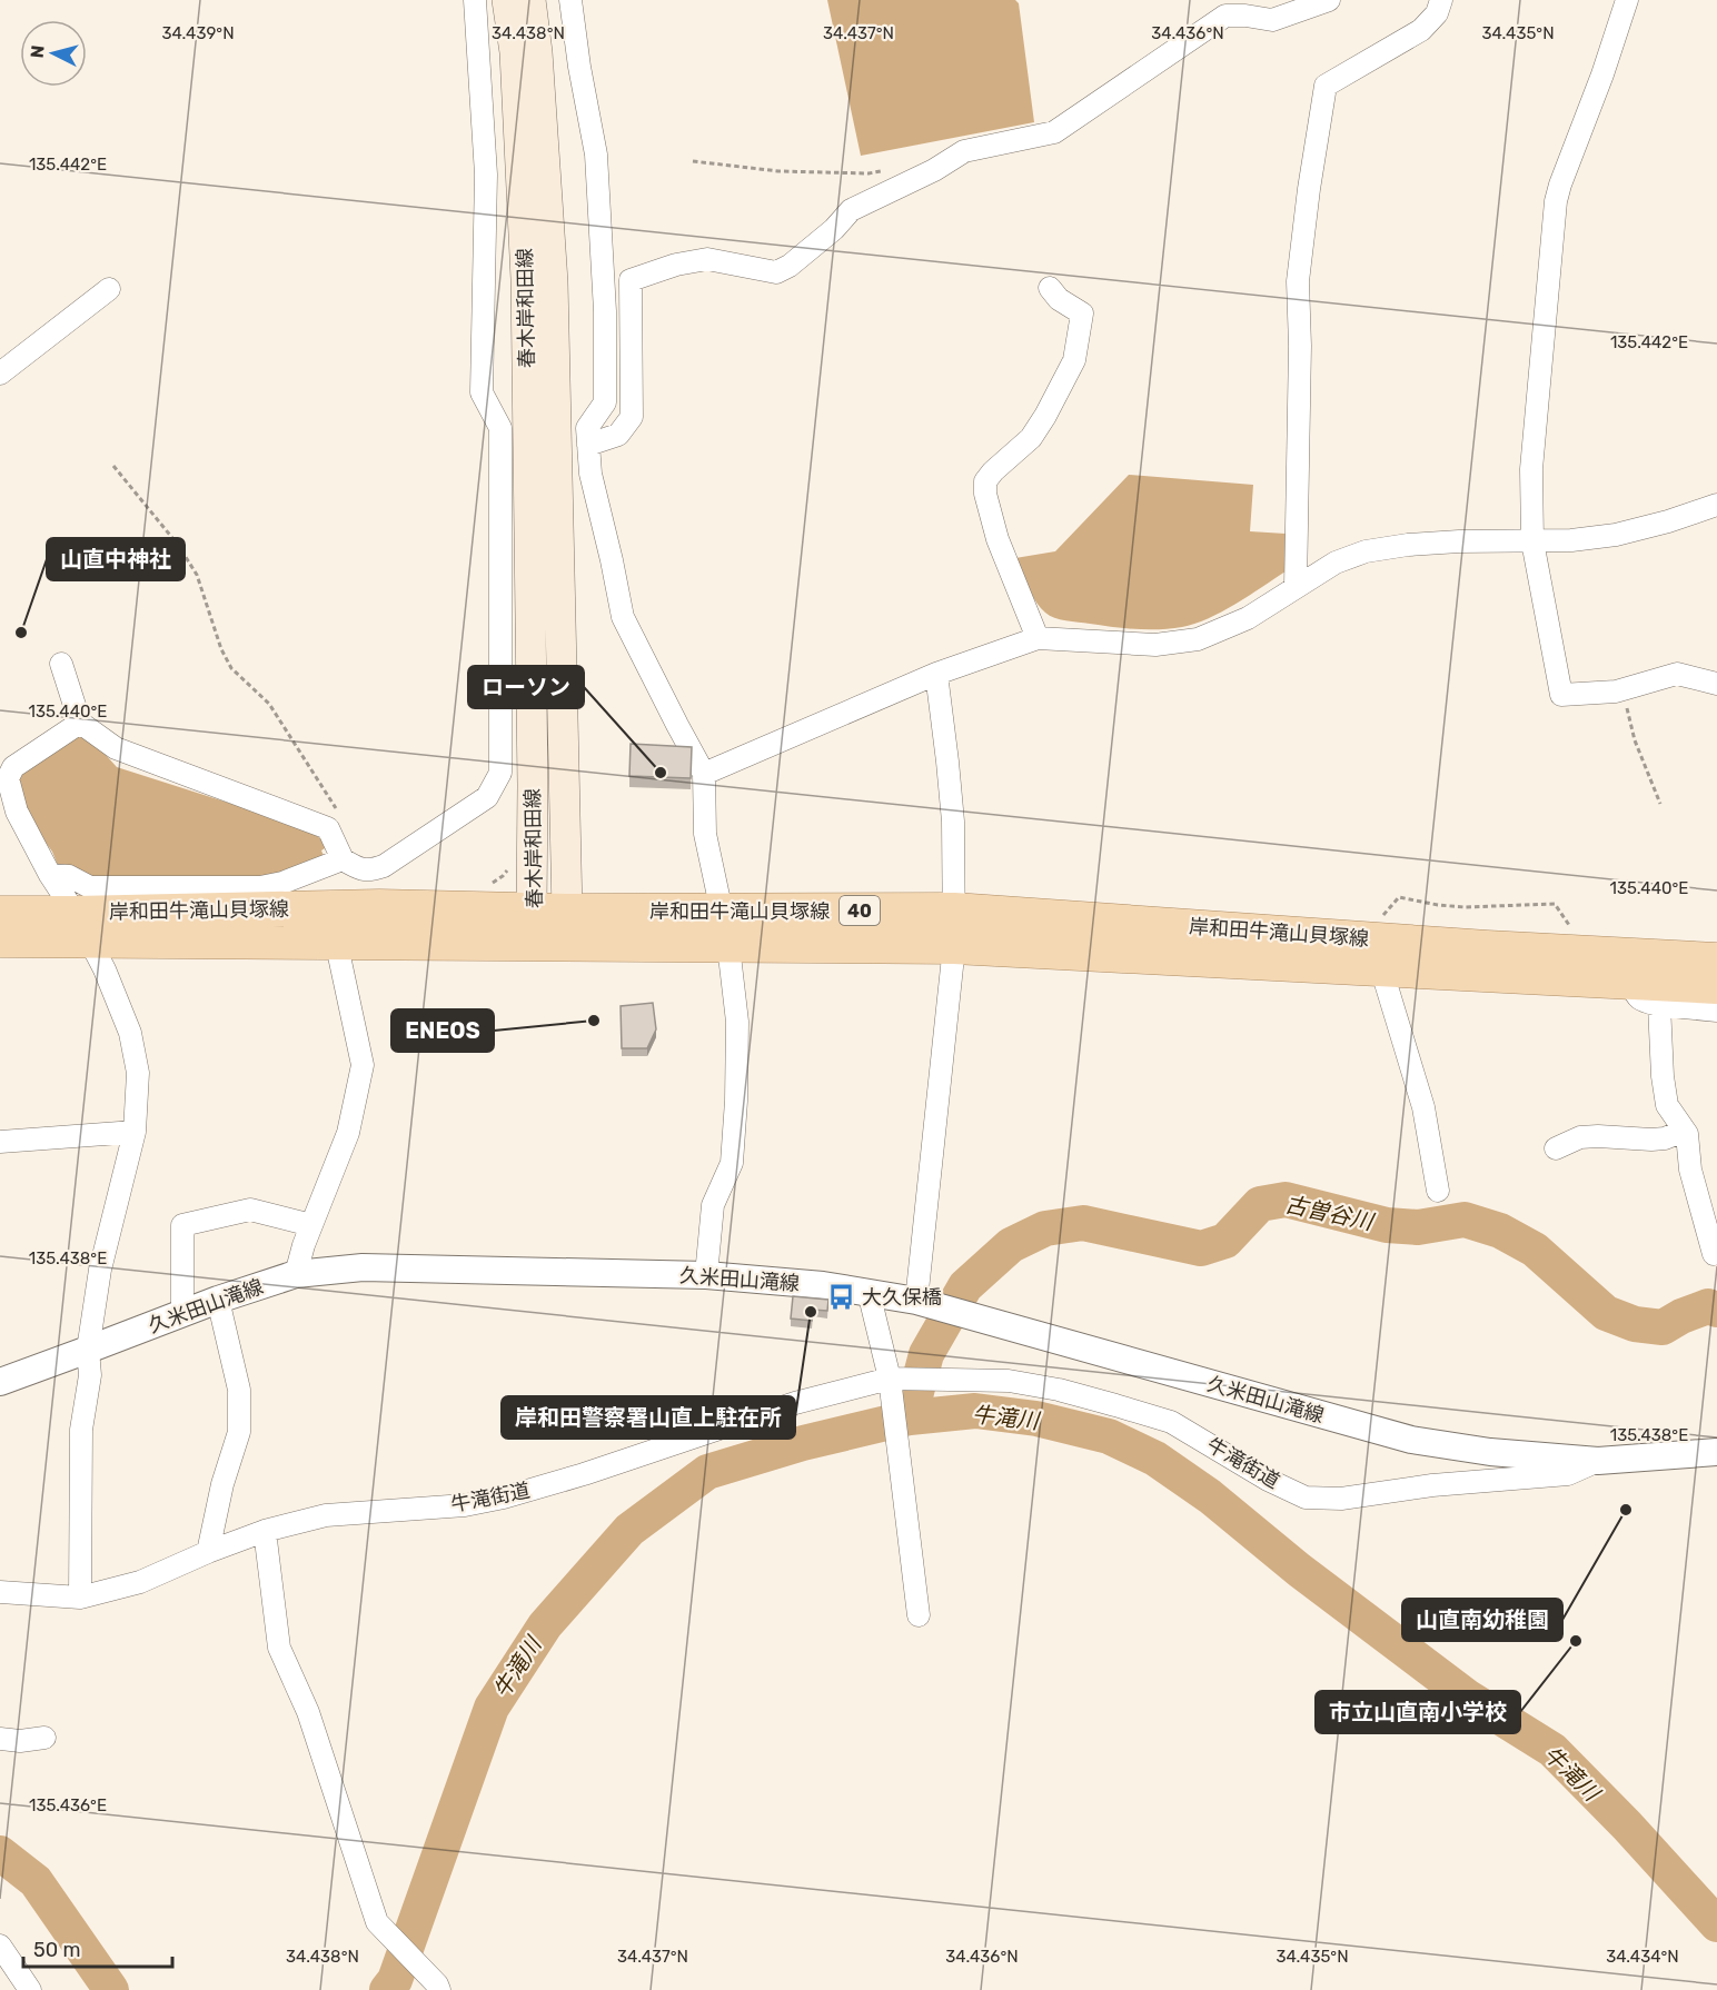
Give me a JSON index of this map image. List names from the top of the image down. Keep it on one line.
{"streets":{"main road":["春木岸和田線","岸和田牛滝山貝塚線","40"],"street":["久米田山滝線","牛滝街道"]},"crossings":[["春木岸和田線","岸和田牛滝山貝塚線"],["久米田山滝線","牛滝街道"]],"water":["古曽谷川","牛滝川"],"places":{"other":["山直中神社","ローソン","ENEOS","岸和田警察署山直上駐在所","山直南幼稚園","市立山直南小学校"],"bus stop":["大久保橋"]},"scale_bar":"50 m","north":"left","coordinates":["34.439°N","34.438°N","34.437°N","34.436°N","34.435°N","135.442°E","135.440°E","135.438°E","135.436°E","34.434°N"]}
